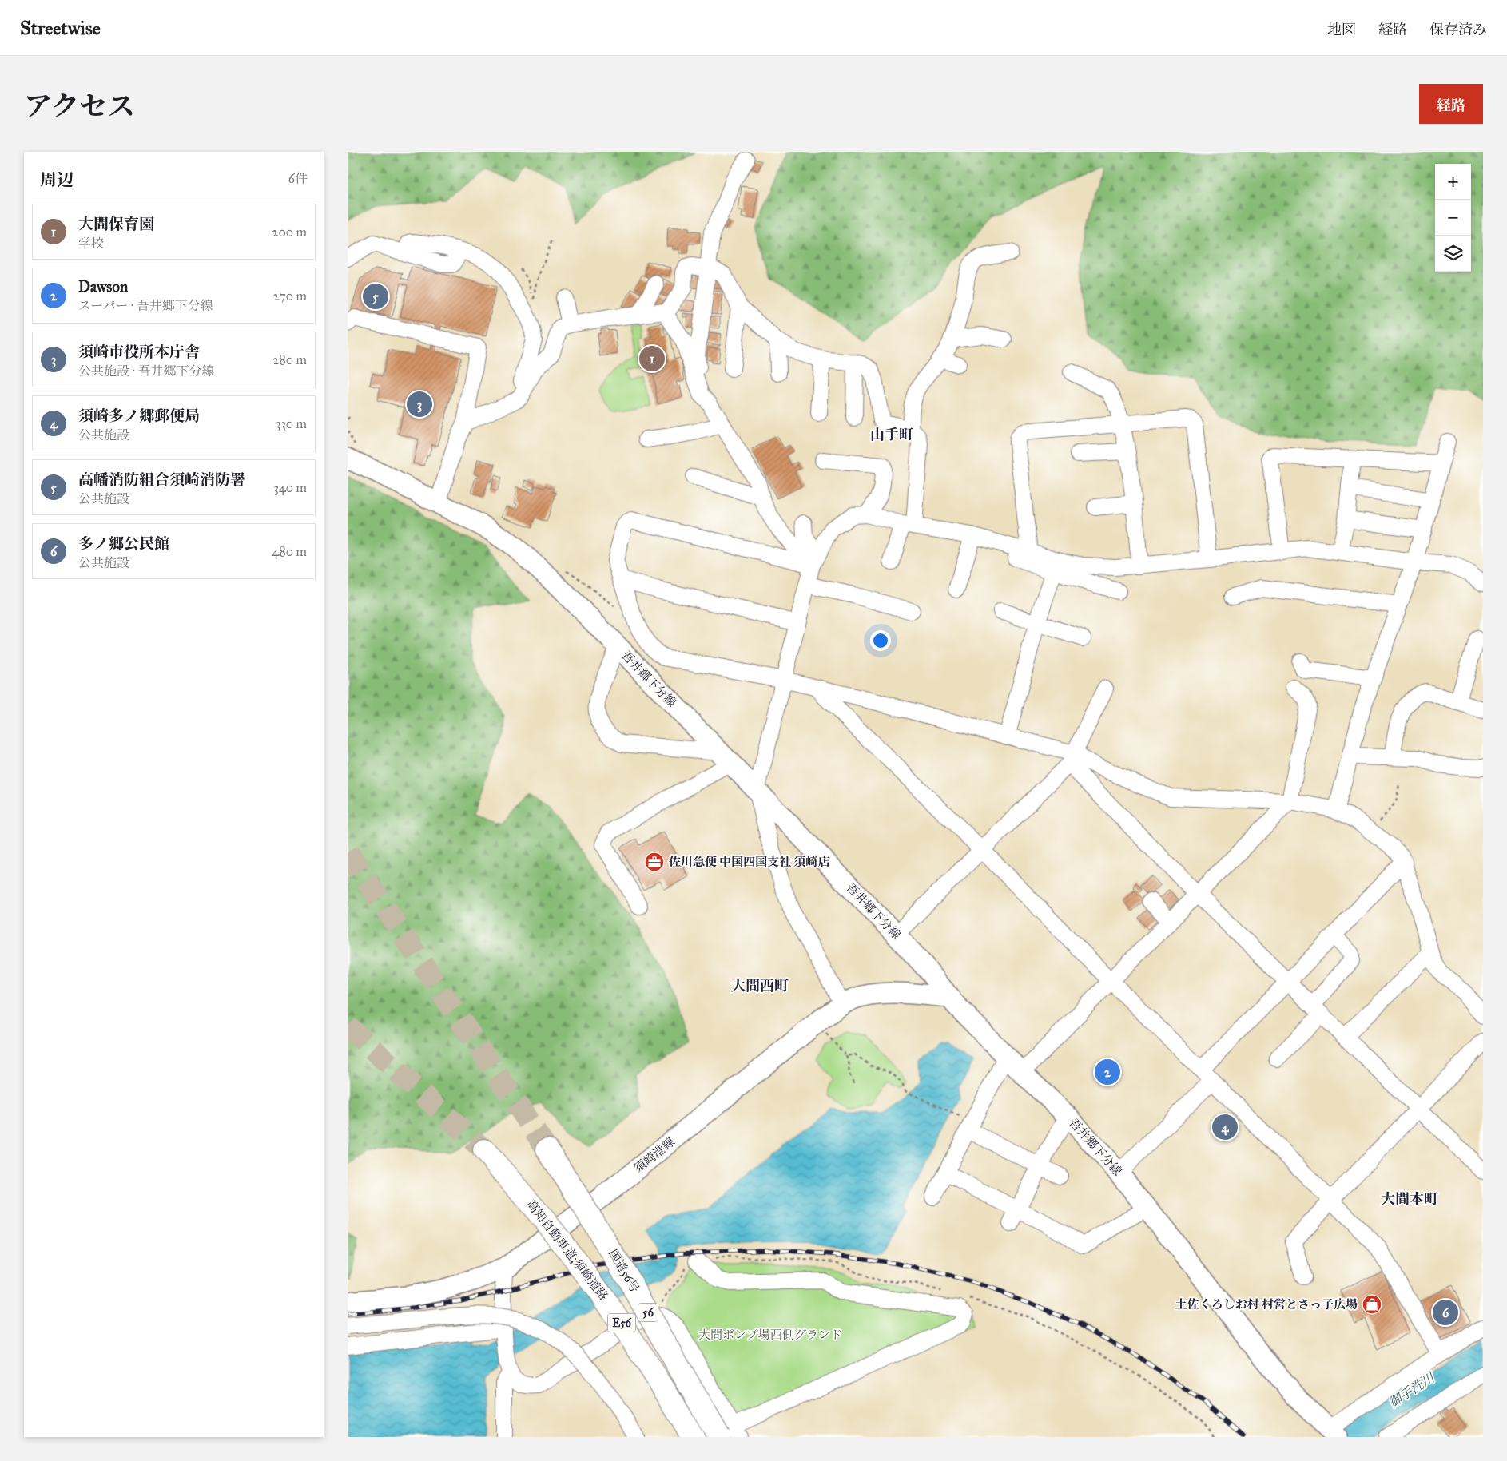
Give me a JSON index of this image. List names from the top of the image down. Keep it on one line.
{"streets":{"highway":["高知自動車道;須崎道路","国道56号","56","E56"],"main road":["吾井郷下分線","須崎港線"]},"crossings":[["吾井郷下分線","須崎港線"]],"districts":["山手町","大間西町","大間本町"],"water":["御手洗川"],"parks":["大間ポンプ場西側グランド"],"places":{"office":["佐川急便 中国四国支社 須崎店"],"shop":["土佐くろしお村 村営とさっ子広場"]},"page":{"header":"Streetwise","nav":["地図","経路","保存済み"],"title":"アクセス","buttons":"経路","heading":["周辺","6件"],"map_buttons":["+","−"],"list":[{"mark":"1","name":"大間保育園","note":"学校","value":"200 m"},{"mark":"2","name":"Dawson","note":"スーパー · 吾井郷下分線","value":"270 m"},{"mark":"3","name":"須崎市役所本庁舎","note":"公共施設 · 吾井郷下分線","value":"280 m"},{"mark":"4","name":"須崎多ノ郷郵便局","note":"公共施設","value":"330 m"},{"mark":"5","name":"高幡消防組合須崎消防署","note":"公共施設","value":"340 m"},{"mark":"6","name":"多ノ郷公民館","note":"公共施設","value":"480 m"}],"pins":["5","1","3","2","4","6"]}}
